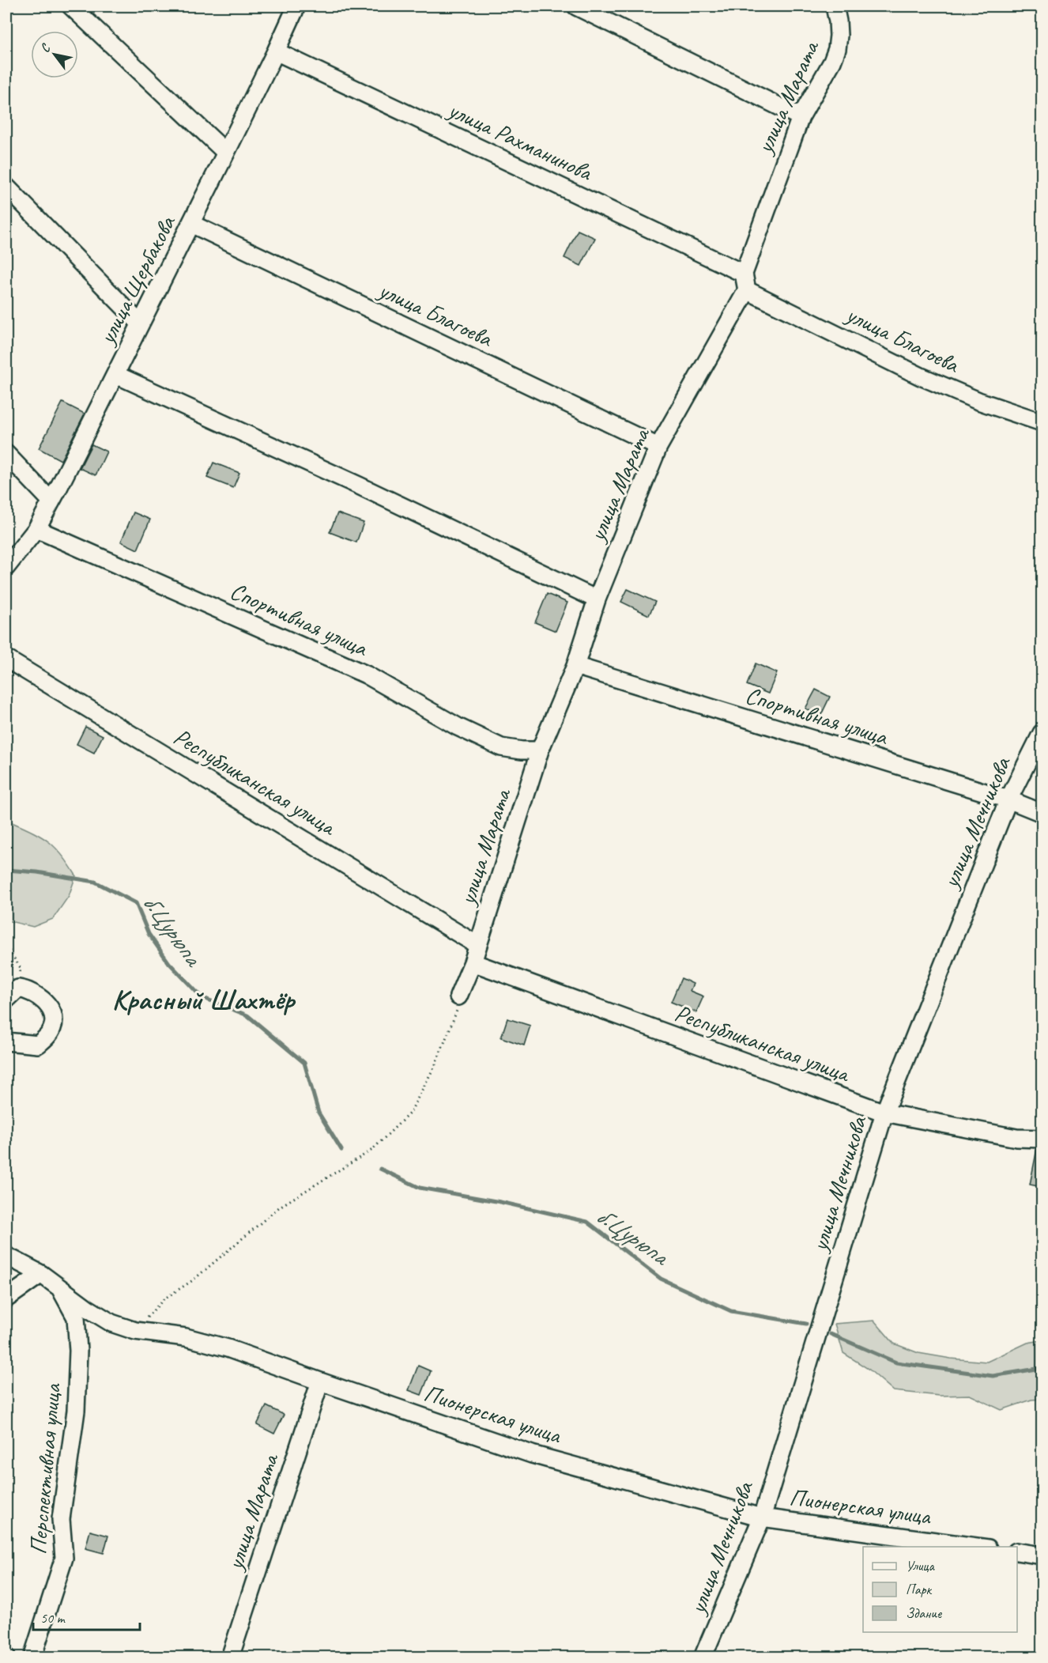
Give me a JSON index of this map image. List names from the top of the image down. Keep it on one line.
{"streets":{"street":["улица Марата","улица Рахманинова","улица Щербакова","улица Благоева","Спортивная улица","Республиканская улица","улица Мечникова","Пионерская улица","Перспективная улица"]},"crossings":[["улица Марата","улица Рахманинова"],["улица Марата","улица Благоева"],["улица Марата","Спортивная улица"],["улица Марата","Республиканская улица"],["улица Марата","Пионерская улица"],["улица Рахманинова","улица Щербакова"],["улица Щербакова","улица Благоева"],["улица Щербакова","Спортивная улица"],["Спортивная улица","улица Мечникова"],["Республиканская улица","улица Мечникова"],["улица Мечникова","Пионерская улица"],["Пионерская улица","Перспективная улица"]],"districts":["Красный Шахтёр"],"water":["б.Цурюпа"],"legend":["Улица","Парк","Здание"],"scale_bar":"50 m","north":"top left"}
